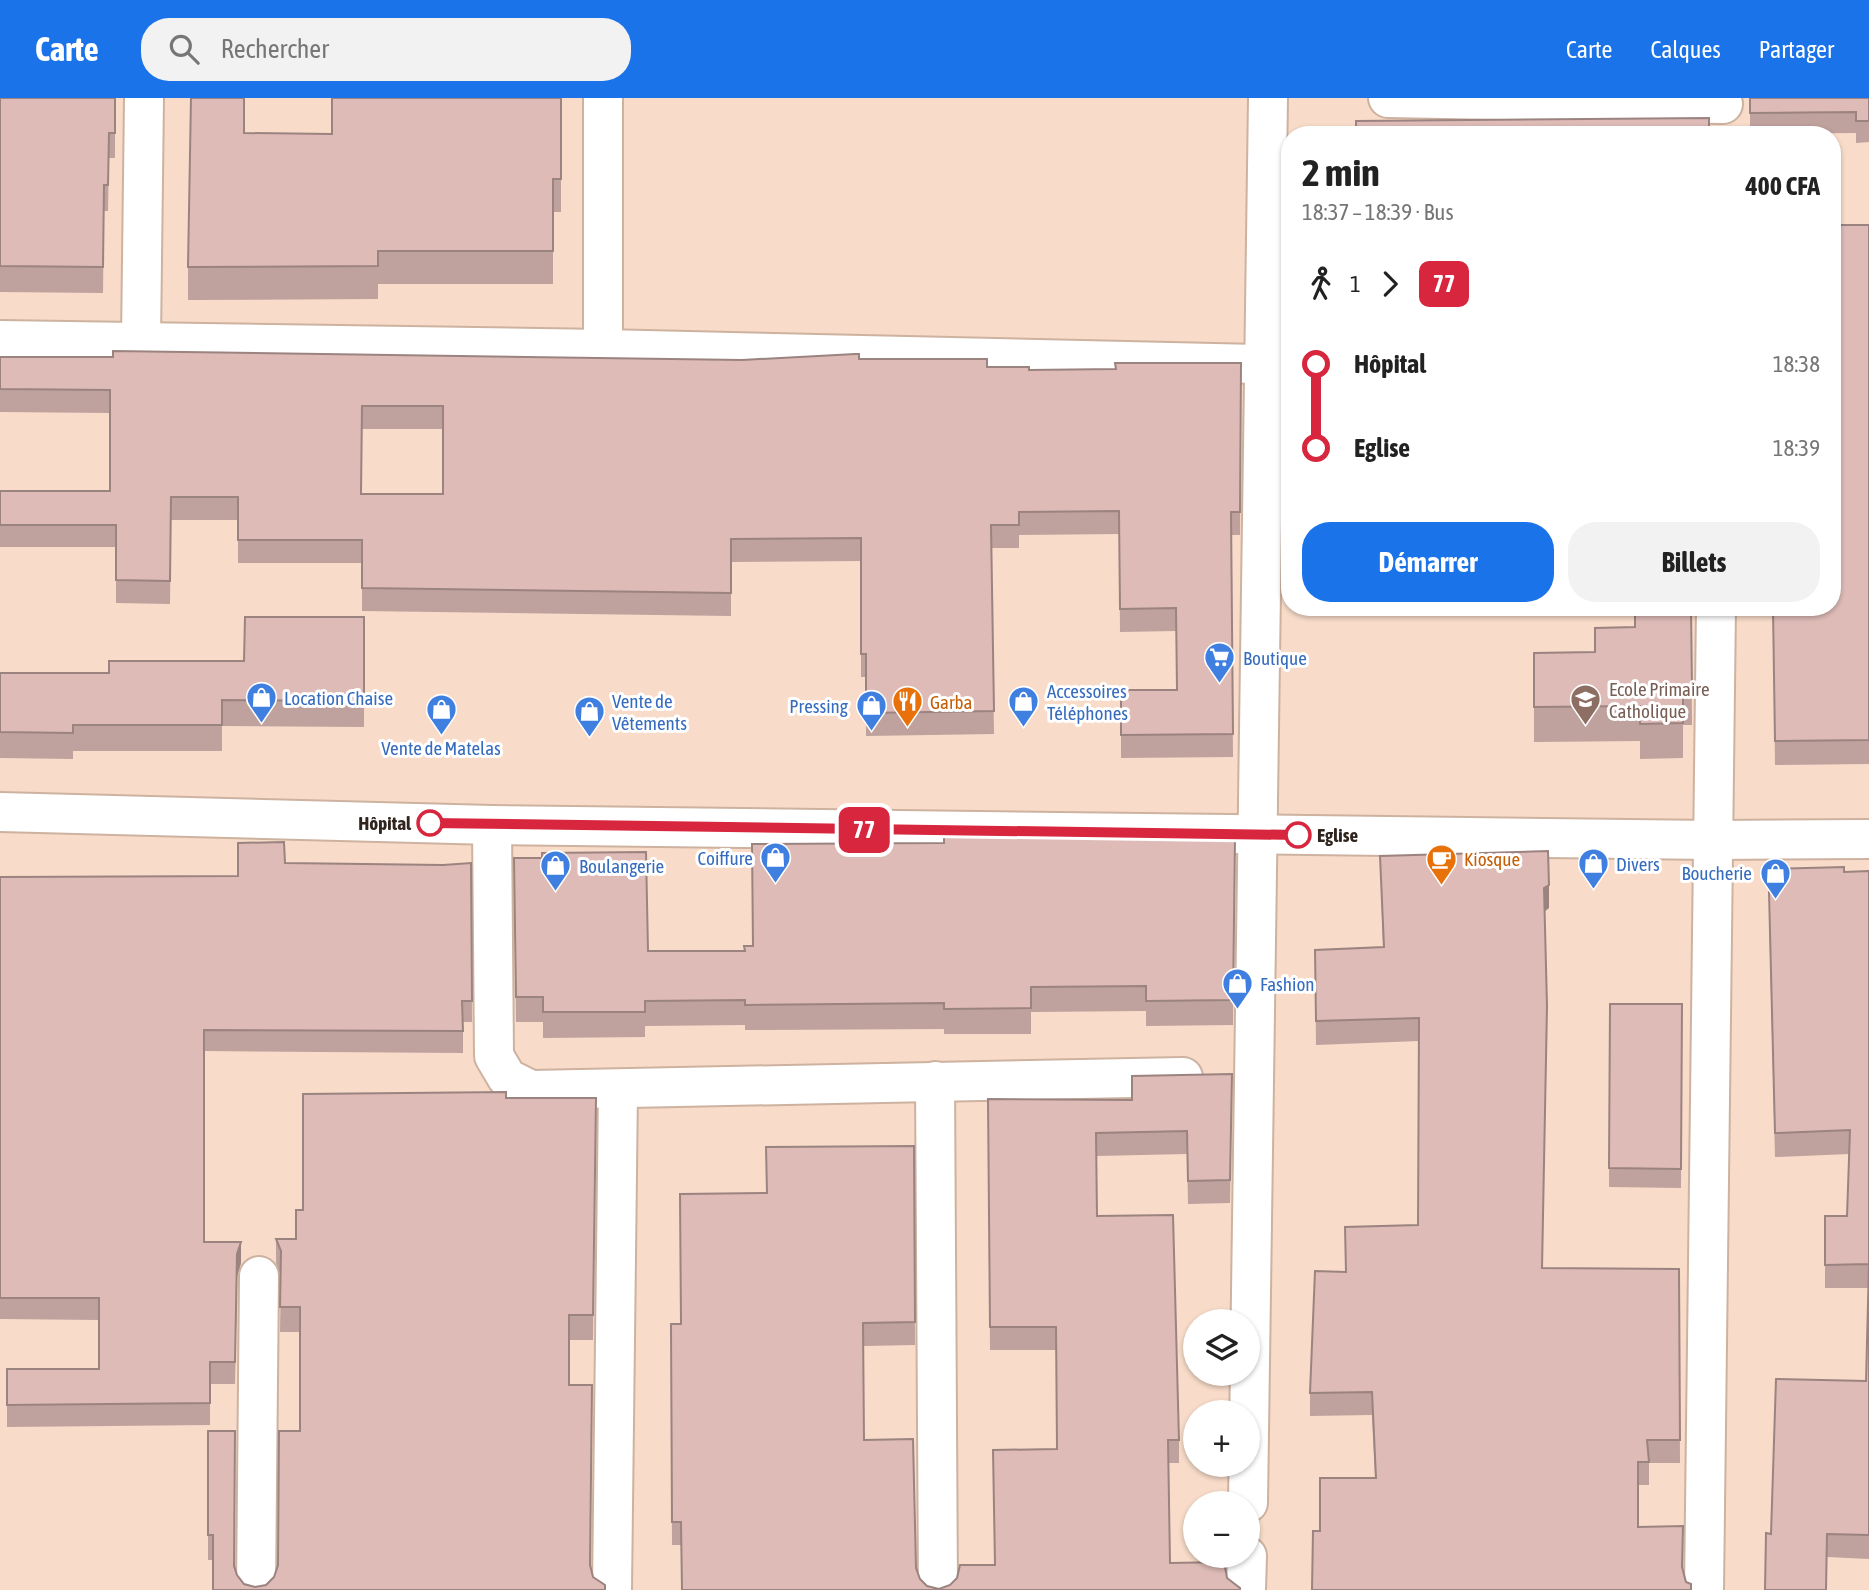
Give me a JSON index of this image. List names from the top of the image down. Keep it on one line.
{"places":{"supermarket":["Boutique"],"shop":["Location Chaise","Accessoires Téléphones","Pressing","Vente de Matelas","Vente de Vêtements","Coiffure","Divers","Boulangerie","Boucherie","Fashion"],"school or university":["Ecole Primaire Catholique"],"restaurant":["Garba"],"other":["Hôpital","Eglise"],"cafe":["Kiosque"]},"lines":["bus line 77"],"page":{"header":"Carte","search":"Rechercher","nav":["Carte","Calques","Partager"],"on_map":"77","heading":["2 min","18:37 – 18:39 · Bus","400 CFA"],"legs":["1","77"],"list":[{"name":"Hôpital","value":"18:38"},{"name":"Eglise","value":"18:39"}],"buttons":["Démarrer","Billets"],"map_buttons":["+","−"]}}
